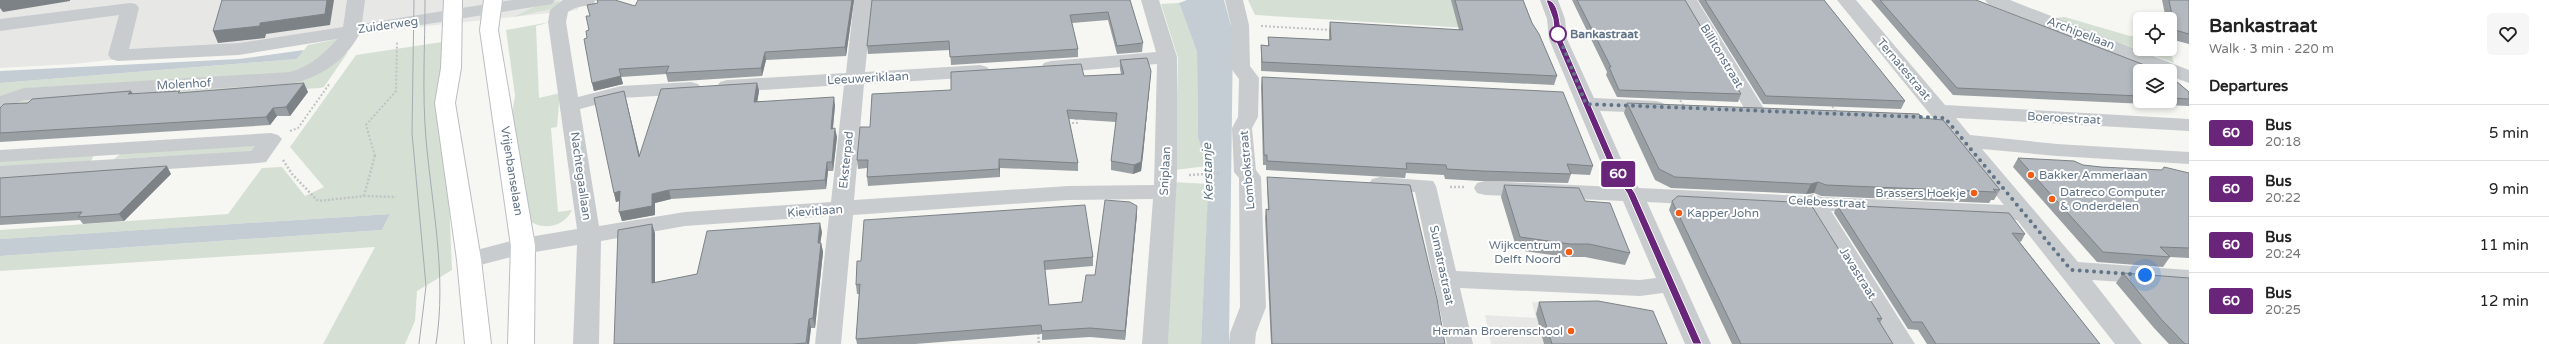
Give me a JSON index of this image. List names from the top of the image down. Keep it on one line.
{"streets":{"main road":["Vrijenbanselaan"],"street":["Zuiderweg","Archipellaan","Billitonstraat","Ternatestraat","Leeuweriklaan","Molenhof","Boeroestraat","Eksterpad","Lombokstraat","Sniplaan","Nachtegaallaan","Celebesstraat","Kievitlaan","Sumatrastraat","Javastraat"]},"crossings":[["Zuiderweg","Molenhof"],["Zuiderweg","Vrijenbanselaan"],["Zuiderweg","Nachtegaallaan"],["Ternatestraat","Boeroestraat"],["Ternatestraat","Celebesstraat"],["Leeuweriklaan","Eksterpad"],["Leeuweriklaan","Nachtegaallaan"],["Eksterpad","Kievitlaan"],["Vrijenbanselaan","Kievitlaan"],["Sniplaan","Kievitlaan"],["Nachtegaallaan","Kievitlaan"],["Celebesstraat","Javastraat"]],"water":["Kerstanje"],"places":["Bankastraat","Bakker Ammerlaan","Brassers Hoekje","Datreco Computer & Onderdelen","Kapper John","Wijkcentrum Delft Noord","Herman Broerenschool"],"lines":["bus line 60"],"page":{"on_map":"60","heading":[["Bankastraat","Walk · 3 min · 220 m"],"Departures"],"list":[{"mark":"60","name":"Bus","note":"20:18","value":"5 min"},{"mark":"60","name":"Bus","note":"20:22","value":"9 min"},{"mark":"60","name":"Bus","note":"20:24","value":"11 min"},{"mark":"60","name":"Bus","note":"20:25","value":"12 min"}]}}
